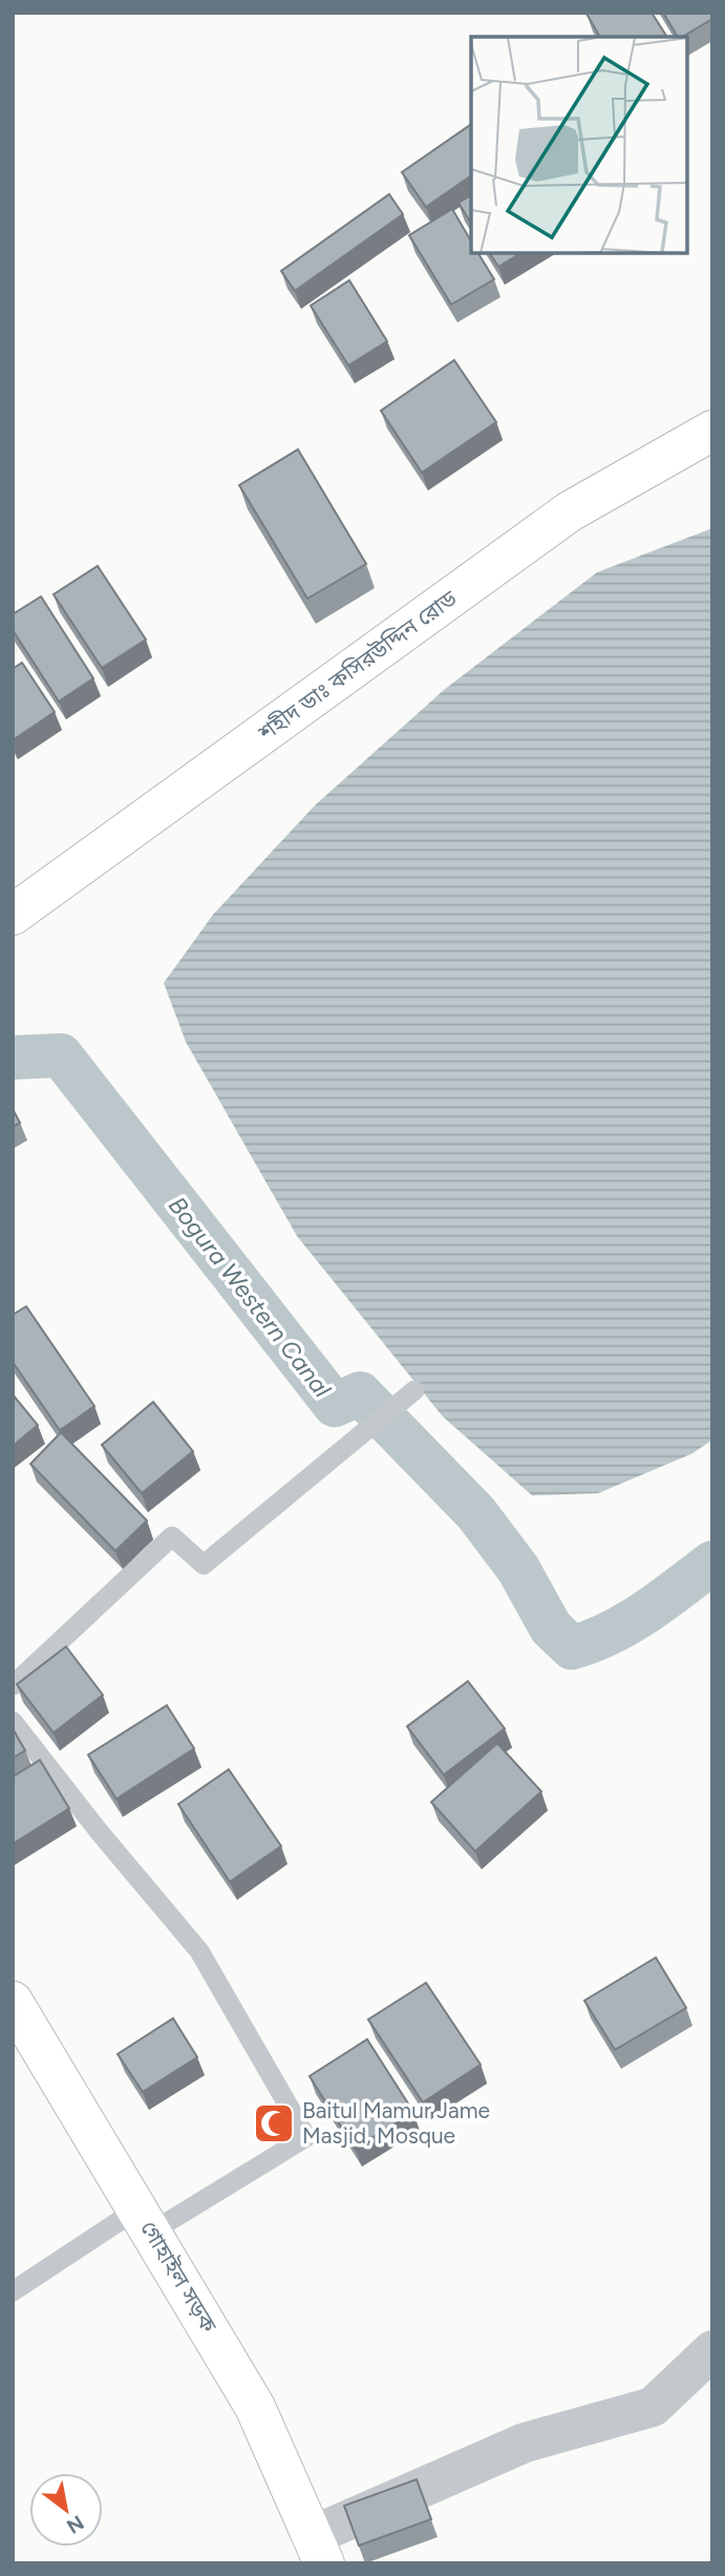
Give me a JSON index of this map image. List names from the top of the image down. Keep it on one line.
{"streets":{"street":["শহীদ ডাঃ কসিরউদ্দিন রোড","গোহাইল সড়ক"]},"water":["Bogura Western Canal"],"places":{"mosque":["Baitul Mamur Jame Masjid, Mosque"]},"north":"bottom right"}
